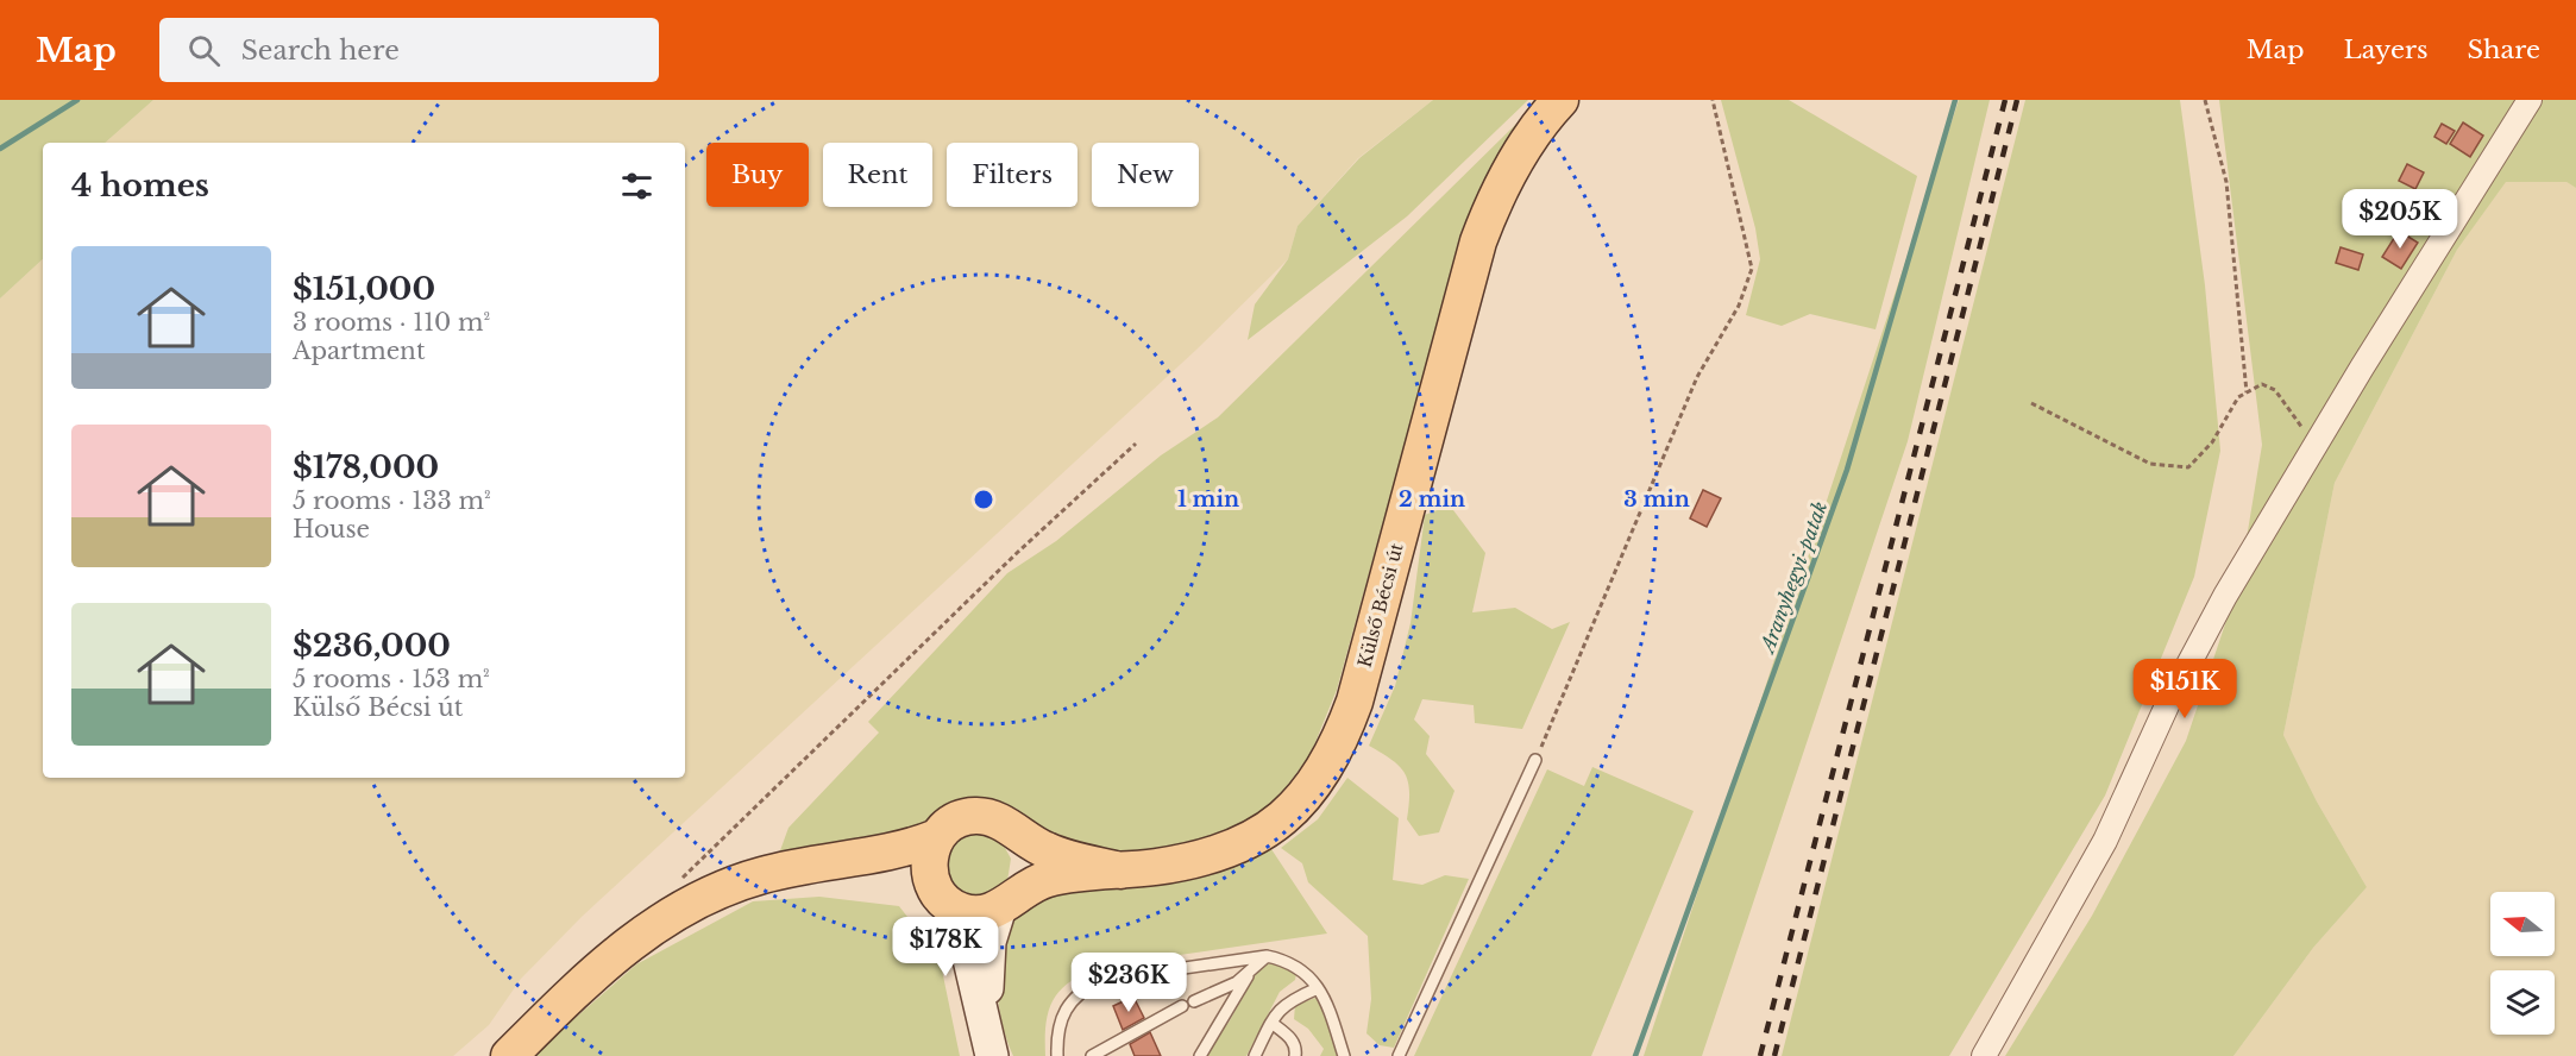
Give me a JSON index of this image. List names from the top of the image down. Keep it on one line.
{"streets":{"main road":["Külső Bécsi út"]},"water":["Aranyhegyi-patak"],"north":"left","page":{"header":"Map","search":"Search here","nav":["Map","Layers","Share"],"chip":["Buy","Rent","Filters","New"],"heading":"4 homes","price":["$205K","$151K","$178K","$236K"],"list":[{"name":"$151,000","note":"3 rooms · 110 m² · Apartment"},{"name":"$178,000","note":"5 rooms · 133 m² · House"},{"name":"$236,000","note":"5 rooms · 153 m² · Külső Bécsi út"}]},"rings":["1 min","2 min","3 min"]}
